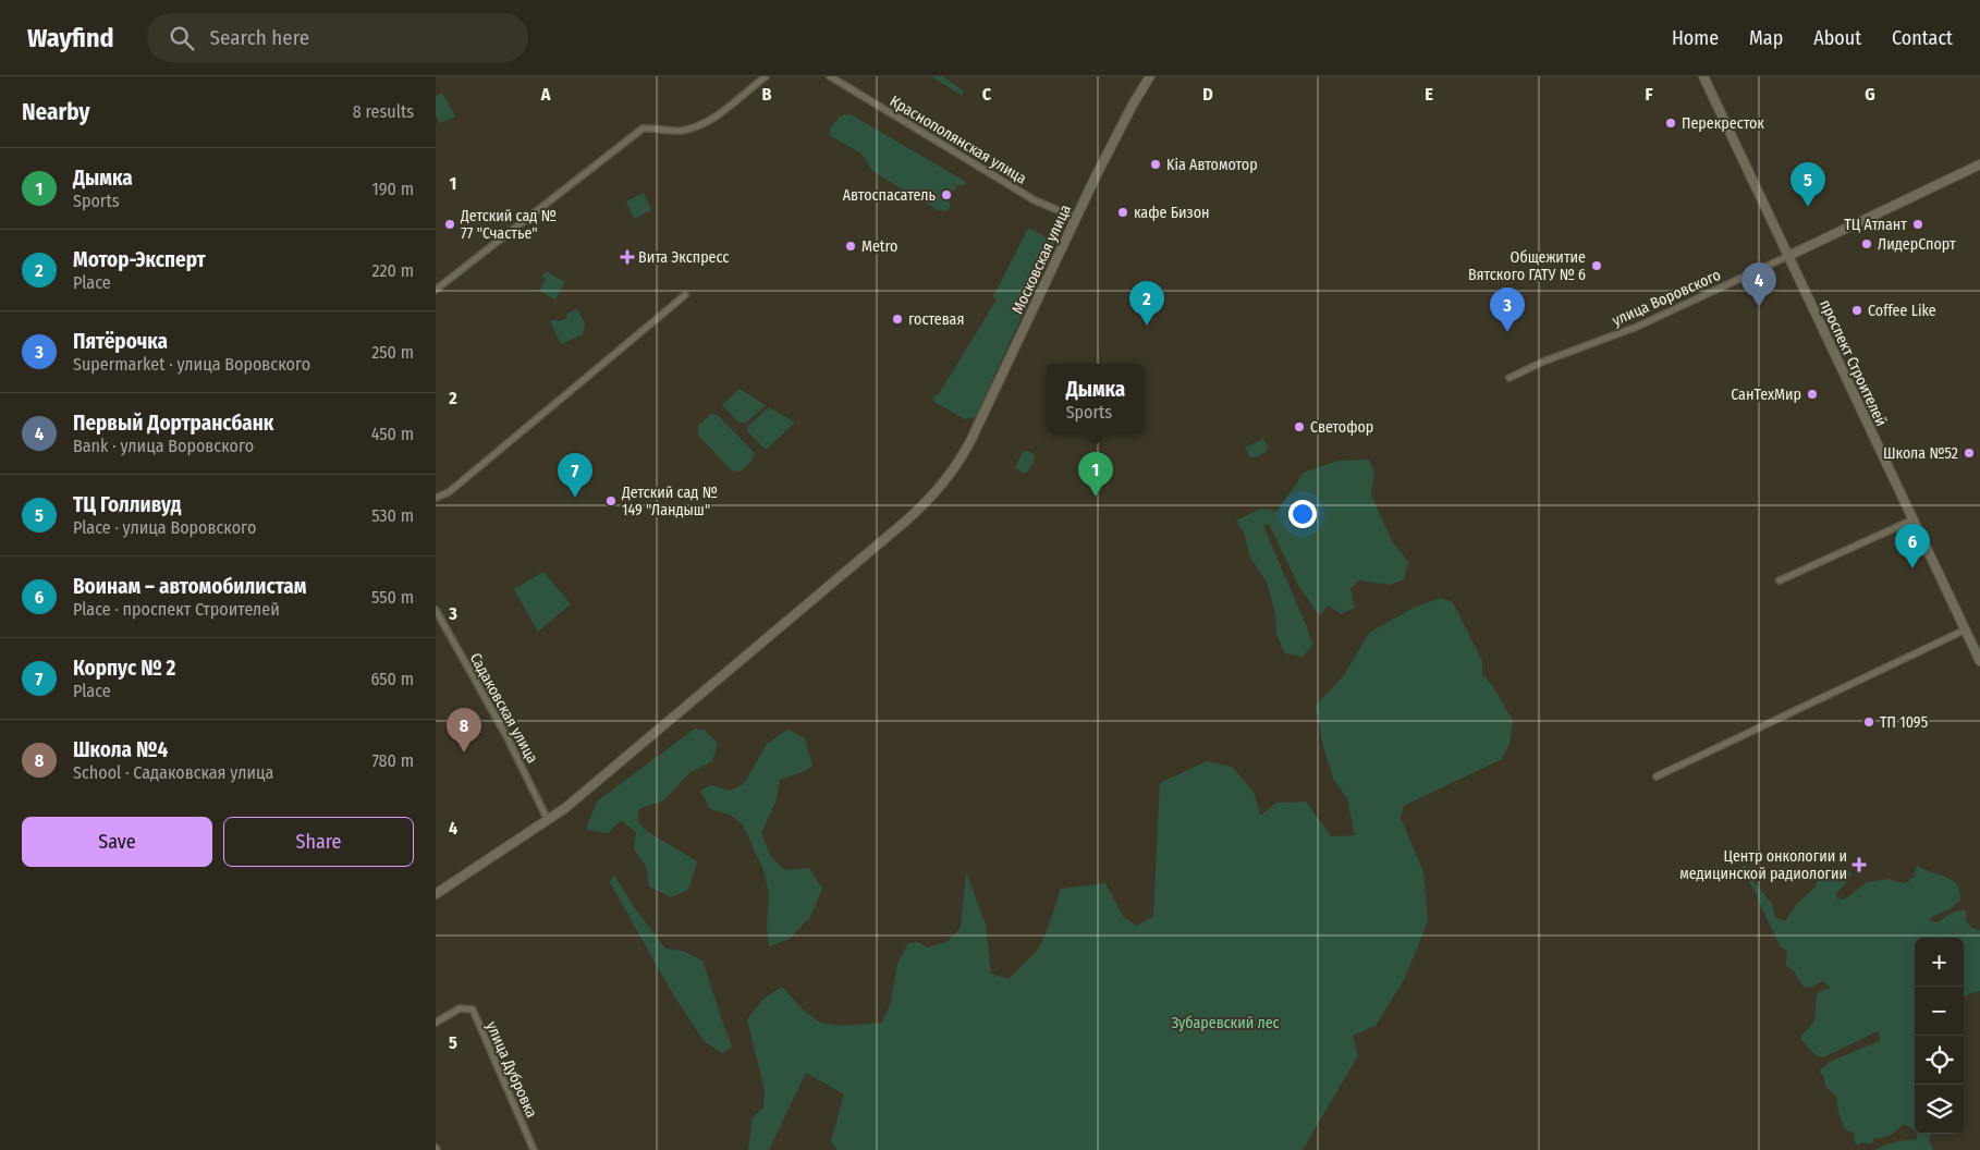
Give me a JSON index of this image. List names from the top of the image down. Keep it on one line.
{"streets":{"main road":["Московская улица","улица Воровского","проспект Строителей"],"street":["Краснополянская улица","Садаковская улица","улица Дубровка"]},"crossings":[["Краснополянская улица","Московская улица"],["Московская улица","Садаковская улица"],["улица Воровского","проспект Строителей"]],"parks":["Зубаревский лес"],"places":{"other":["Перекресток","Kia Автомотор","Автоспасатель","кафе Бизон","Детский сад № 77 \"Счастье\"","ТЦ Атлант","ЛидерСпорт","Metro","Общежитие Вятского ГАТУ № 6","Coffee Like","гостевая","СанТехМир","Светофор","Школа №52","Детский сад № 149 \"Ландыш\"","ТП 1095"],"health":["Вита Экспресс","Центр онкологии и медицинской радиологии"]},"page":{"header":"Wayfind","search":"Search here","nav":["Home","Map","About","Contact"],"heading":["Nearby","8 results"],"list":[{"mark":"1","name":"Дымка","note":"Sports","value":"190 m"},{"mark":"2","name":"Мотор-Эксперт","note":"Place","value":"220 m"},{"mark":"3","name":"Пятёрочка","note":"Supermarket · улица Воровского","value":"250 m"},{"mark":"4","name":"Первый Дортрансбанк","note":"Bank · улица Воровского","value":"450 m"},{"mark":"5","name":"ТЦ Голливуд","note":"Place · улица Воровского","value":"530 m"},{"mark":"6","name":"Воинам – автомобилистам","note":"Place · проспект Строителей","value":"550 m"},{"mark":"7","name":"Корпус № 2","note":"Place","value":"650 m"},{"mark":"8","name":"Школа №4","note":"School · Садаковская улица","value":"780 m"}],"pins":["5","4","2","3","1","7","6","8"],"popup":["Дымка","Sports"],"buttons":["Save","Share"],"map_buttons":["+","−"]},"grid":{"columns":["A","B","C","D","E","F","G"],"rows":["1","2","3","4","5"]}}
